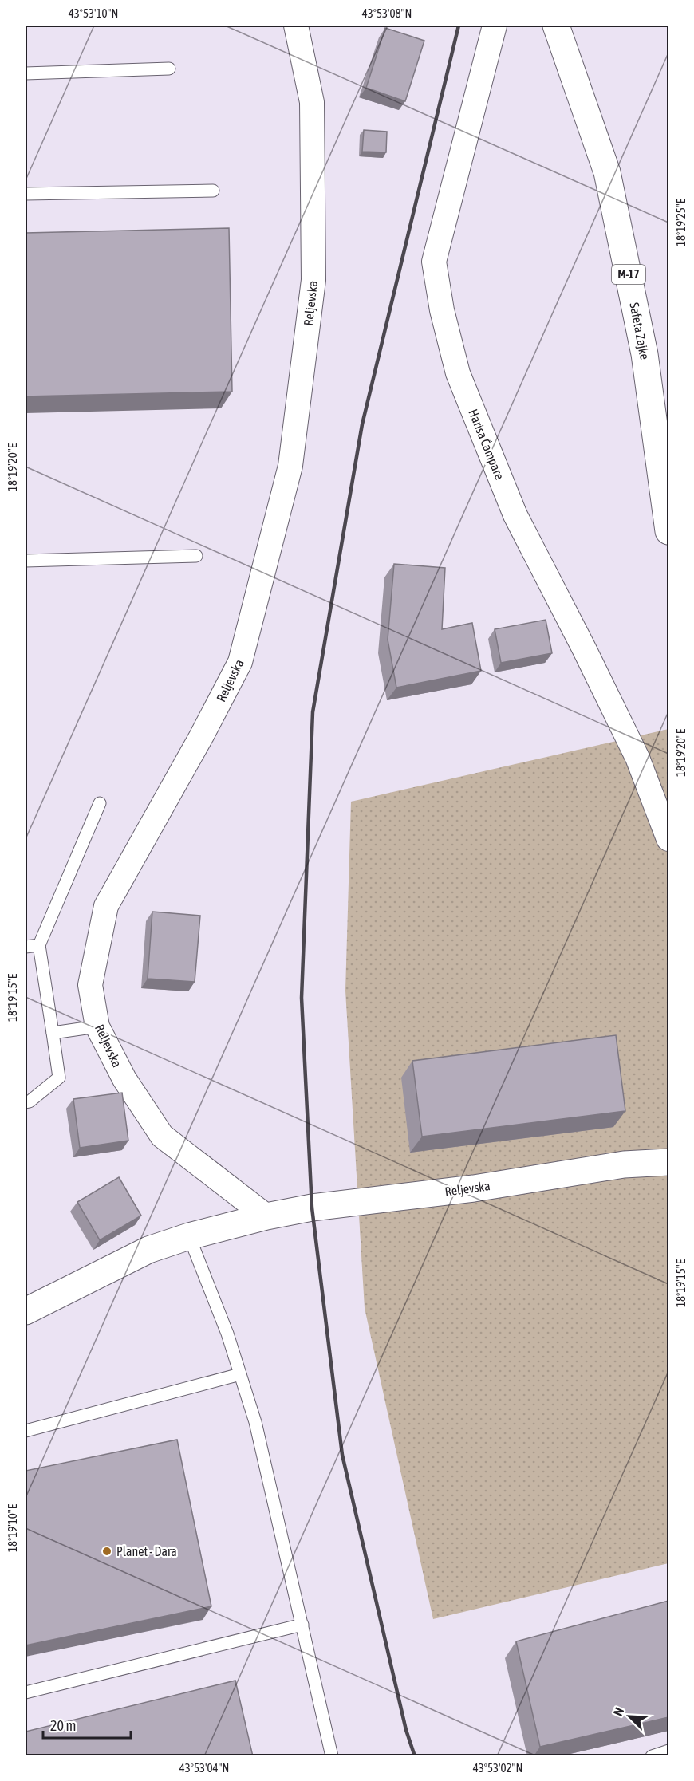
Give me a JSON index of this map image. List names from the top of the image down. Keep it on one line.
{"streets":{"main road":["M-17","Reljevska","Safeta Zajke"],"street":["Harisa Čampare"]},"places":["Planet - Dara"],"scale_bar":"20 m","north":"top left","coordinates":["43°53'10\"N","43°53'08\"N","18°19'25\"E","18°19'20\"E","18°19'15\"E","18°19'10\"E","43°53'04\"N","43°53'02\"N"]}
